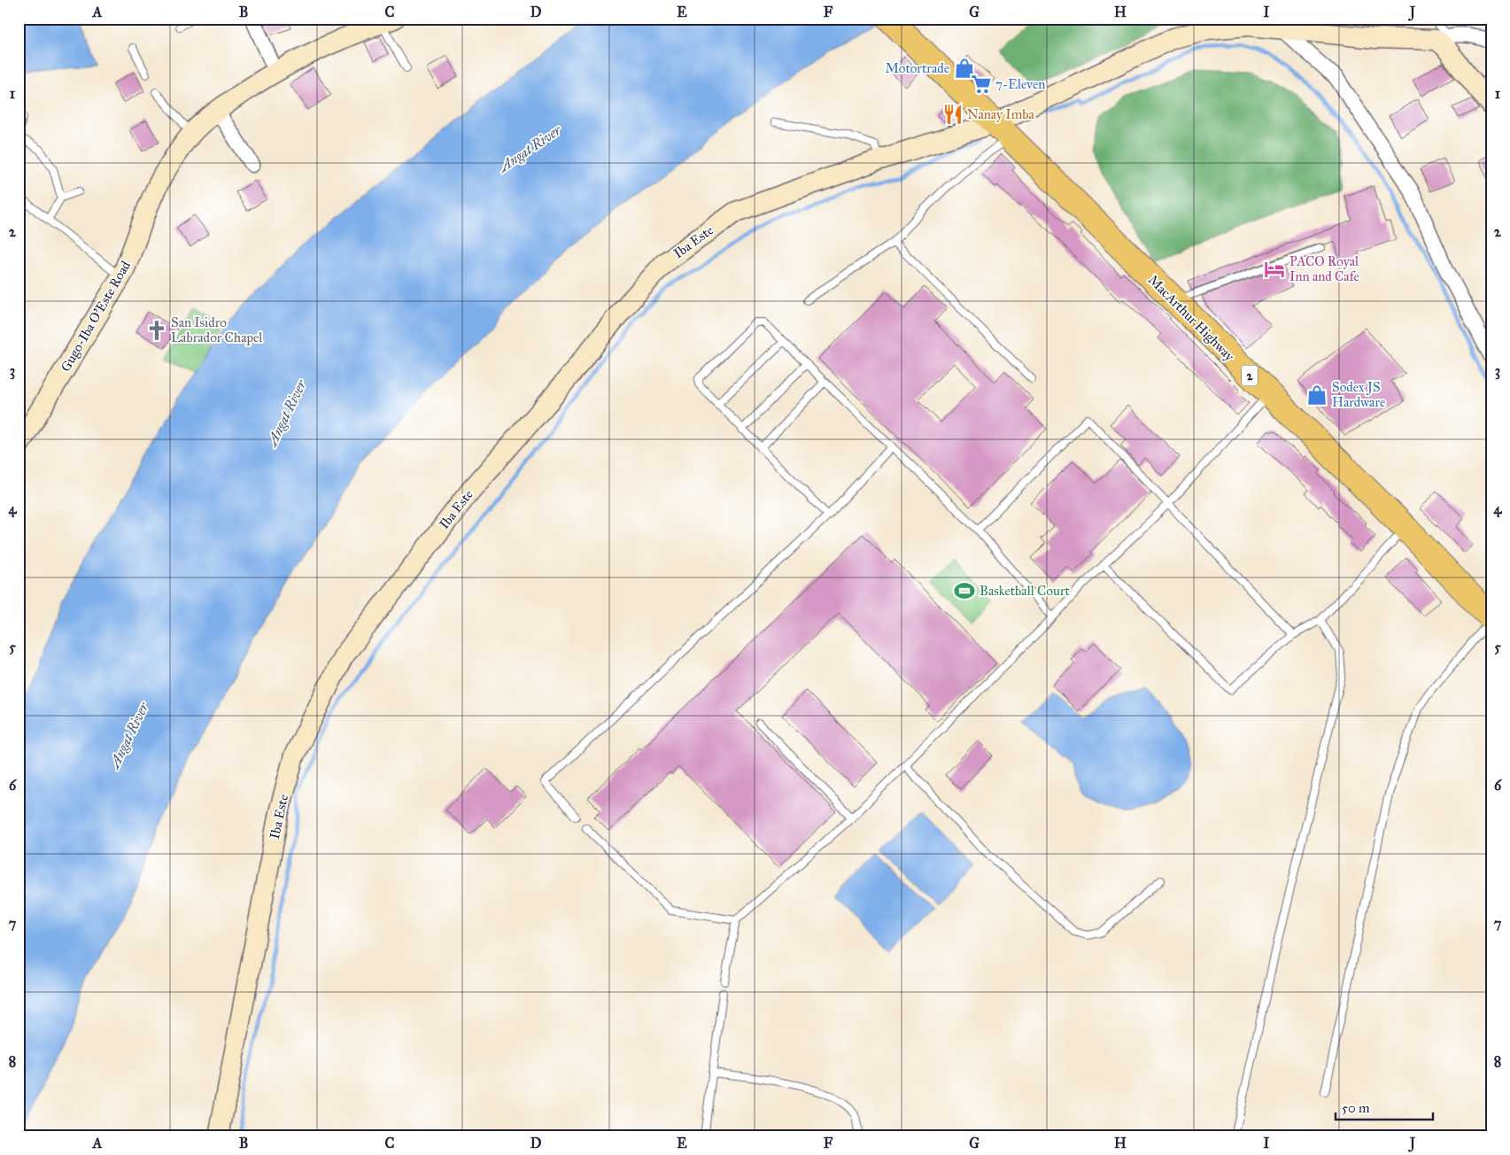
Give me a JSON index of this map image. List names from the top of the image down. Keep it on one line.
{"streets":{"highway":["MacArthur Highway","2"],"street":["Iba Este","Gugo-Iba O'Este Road"]},"crossings":[["Iba Este","MacArthur Highway"]],"water":["Angat River"],"places":{"shop":["Motortrade","Sodex JS Hardware"],"supermarket":["7-Eleven"],"restaurant":["Nanay Imba"],"hotel":["PACO Royal Inn and Cafe"],"church":["San Isidro Labrador Chapel"],"sports":["Basketball Court"]},"scale_bar":"50 m","grid":{"columns":["A","B","C","D","E","F","G","H","I","J"],"rows":["1","2","3","4","5","6","7","8"]}}
